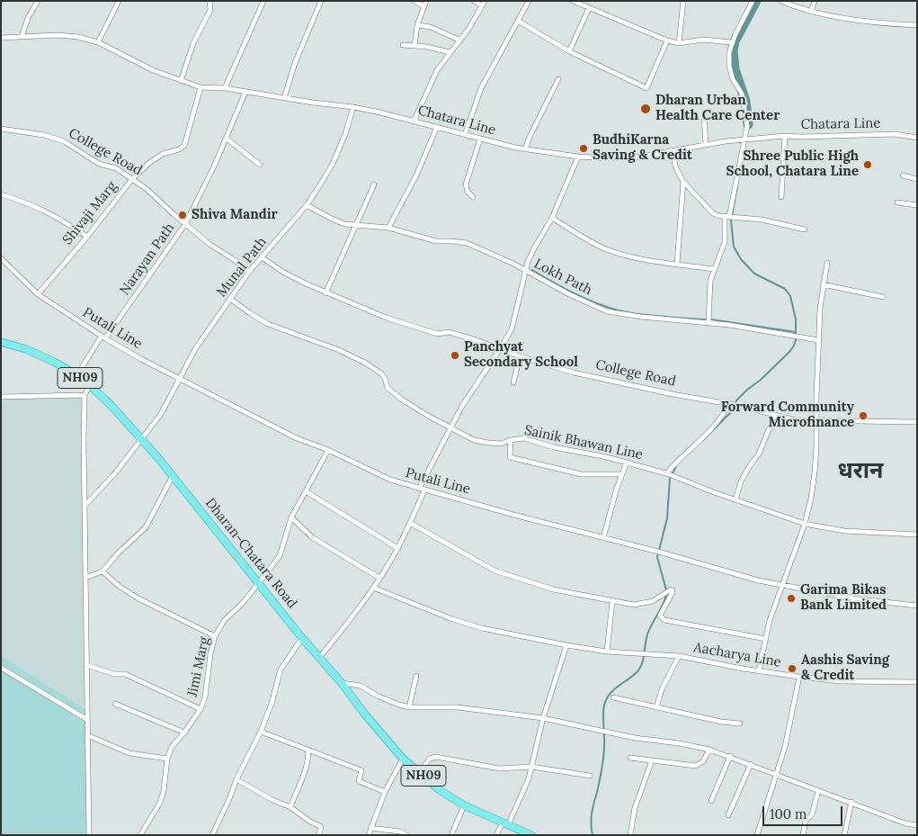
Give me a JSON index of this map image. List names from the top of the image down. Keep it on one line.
{"streets":{"main road":["NH09","Dharan-Chatara Road"],"street":["Chatara Line","College Road","Shivaji Marg","Narayan Path","Munal Path","Lokh Path","Putali Line","Sainik Bhawan Line","Aacharya Line","Jimi Marg"]},"crossings":[["Chatara Line","Shivaji Marg"],["Chatara Line","Narayan Path"],["Chatara Line","Munal Path"],["College Road","Shivaji Marg"],["College Road","Narayan Path"],["College Road","Munal Path"],["Shivaji Marg","Putali Line"],["Narayan Path","Putali Line"],["Narayan Path","NH09"],["Munal Path","Lokh Path"],["Munal Path","Putali Line"],["Munal Path","NH09"],["Munal Path","Sainik Bhawan Line"],["Munal Path","Dharan-Chatara Road"],["Putali Line","Jimi Marg"],["NH09","Dharan-Chatara Road"],["Dharan-Chatara Road","Jimi Marg"]],"districts":["धरान"],"places":["Dharan Urban Health Care Center","BudhiKarna Saving & Credit","Shree Public High School, Chatara Line","Shiva Mandir","Panchyat Secondary School","Forward Community Microfinance","Garima Bikas Bank Limited","Aashis Saving & Credit"],"scale_bar":"100 m"}
